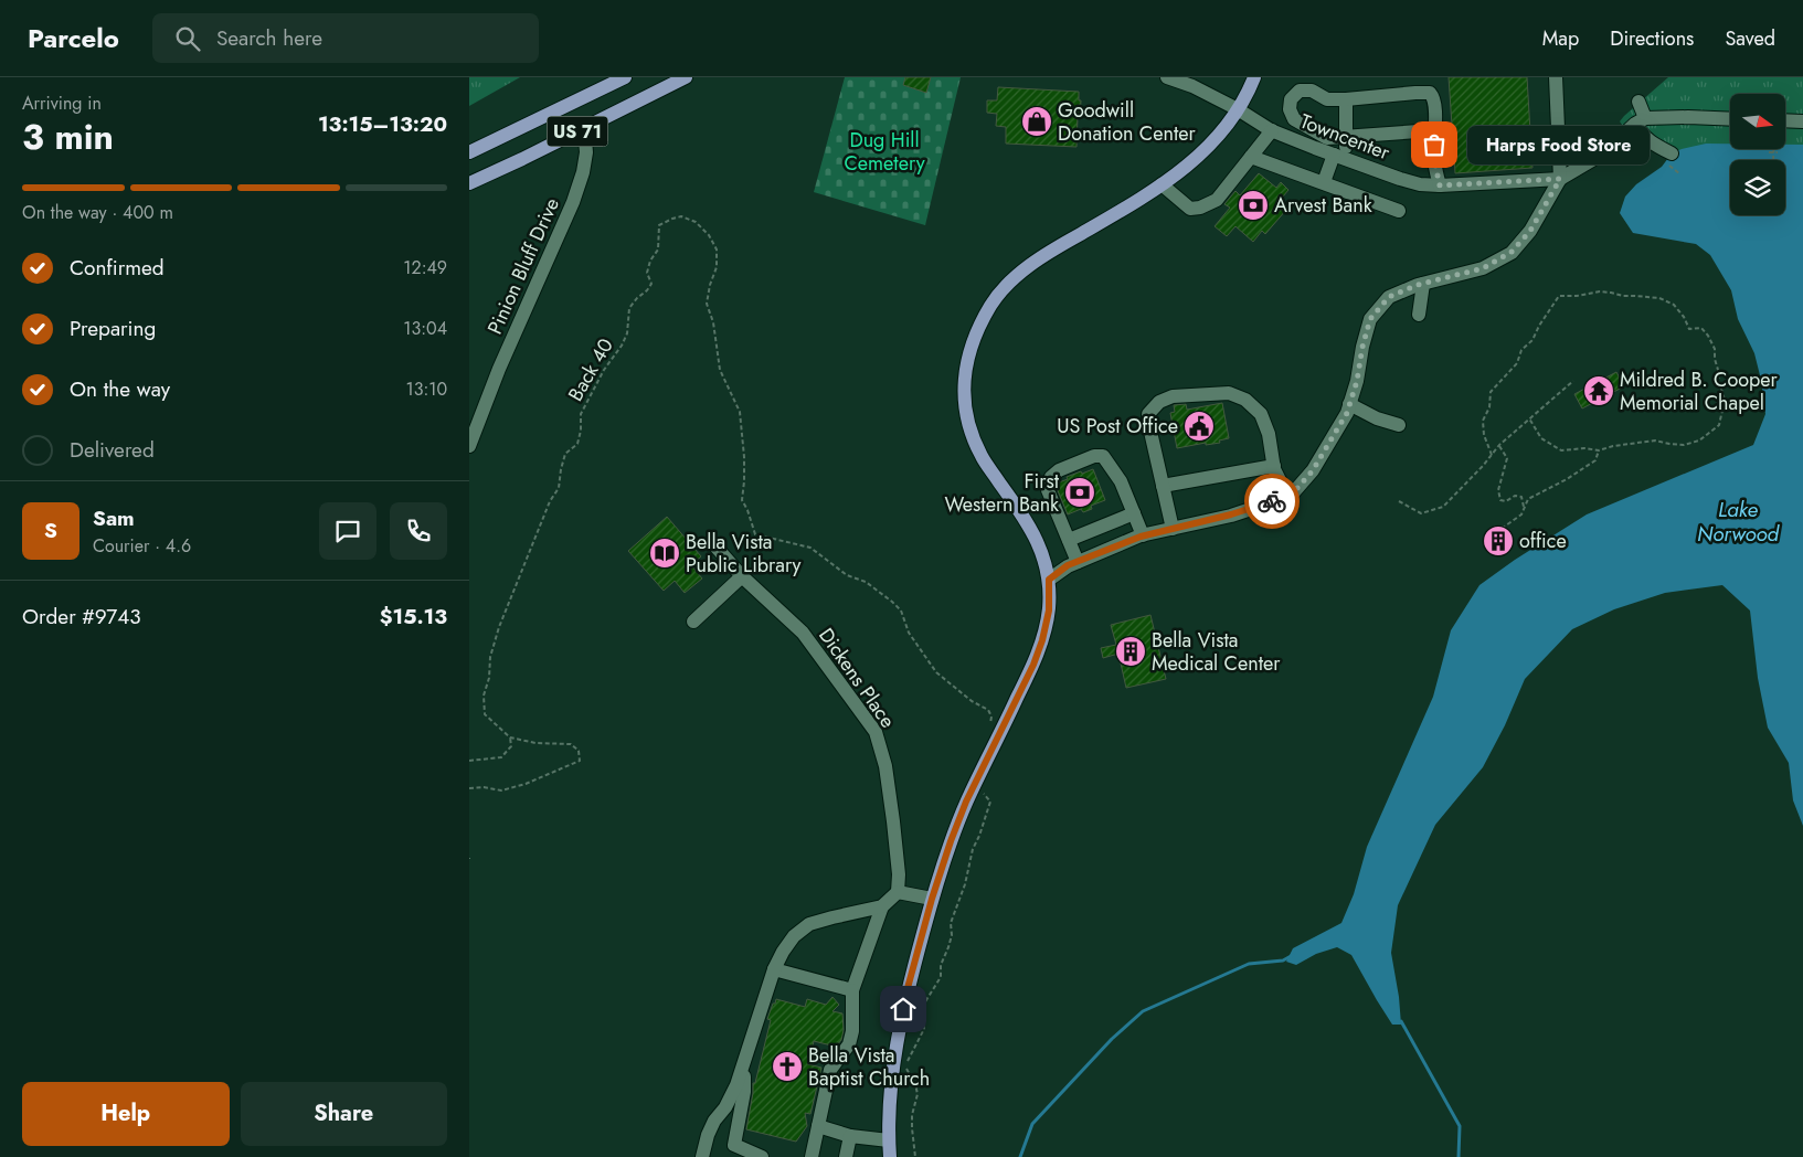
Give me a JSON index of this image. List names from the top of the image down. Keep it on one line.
{"streets":{"main road":["US 71"],"street":["Towncenter","Pinion Bluff Drive","Dickens Place"],"path":["Back 40"]},"crossings":[["US 71","Pinion Bluff Drive"]],"water":["Lake Norwood"],"parks":["Dug Hill Cemetery"],"places":{"shop":["Goodwill Donation Center"],"other":["Harps Food Store"],"bank":["Arvest Bank","First Western Bank"],"temple":["Mildred B. Cooper Memorial Chapel"],"public building":["US Post Office"],"building":["office","Bella Vista Medical Center"],"library":["Bella Vista Public Library"],"church":["Bella Vista Baptist Church"]},"north":"right","page":{"header":"Parcelo","search":"Search here","nav":["Map","Directions","Saved"],"heading":["3 min","Arriving in","13:15–13:20"],"panel":["Sam","Courier · 4.6","Order #9743","$15.13"],"bubble":"Harps Food Store","bar":"On the way · 400 m","list":[["Confirmed","12:49"],["Preparing","13:04"],["On the way","13:10"],"Delivered"],"round":"S","buttons":["Help","Share"]}}
